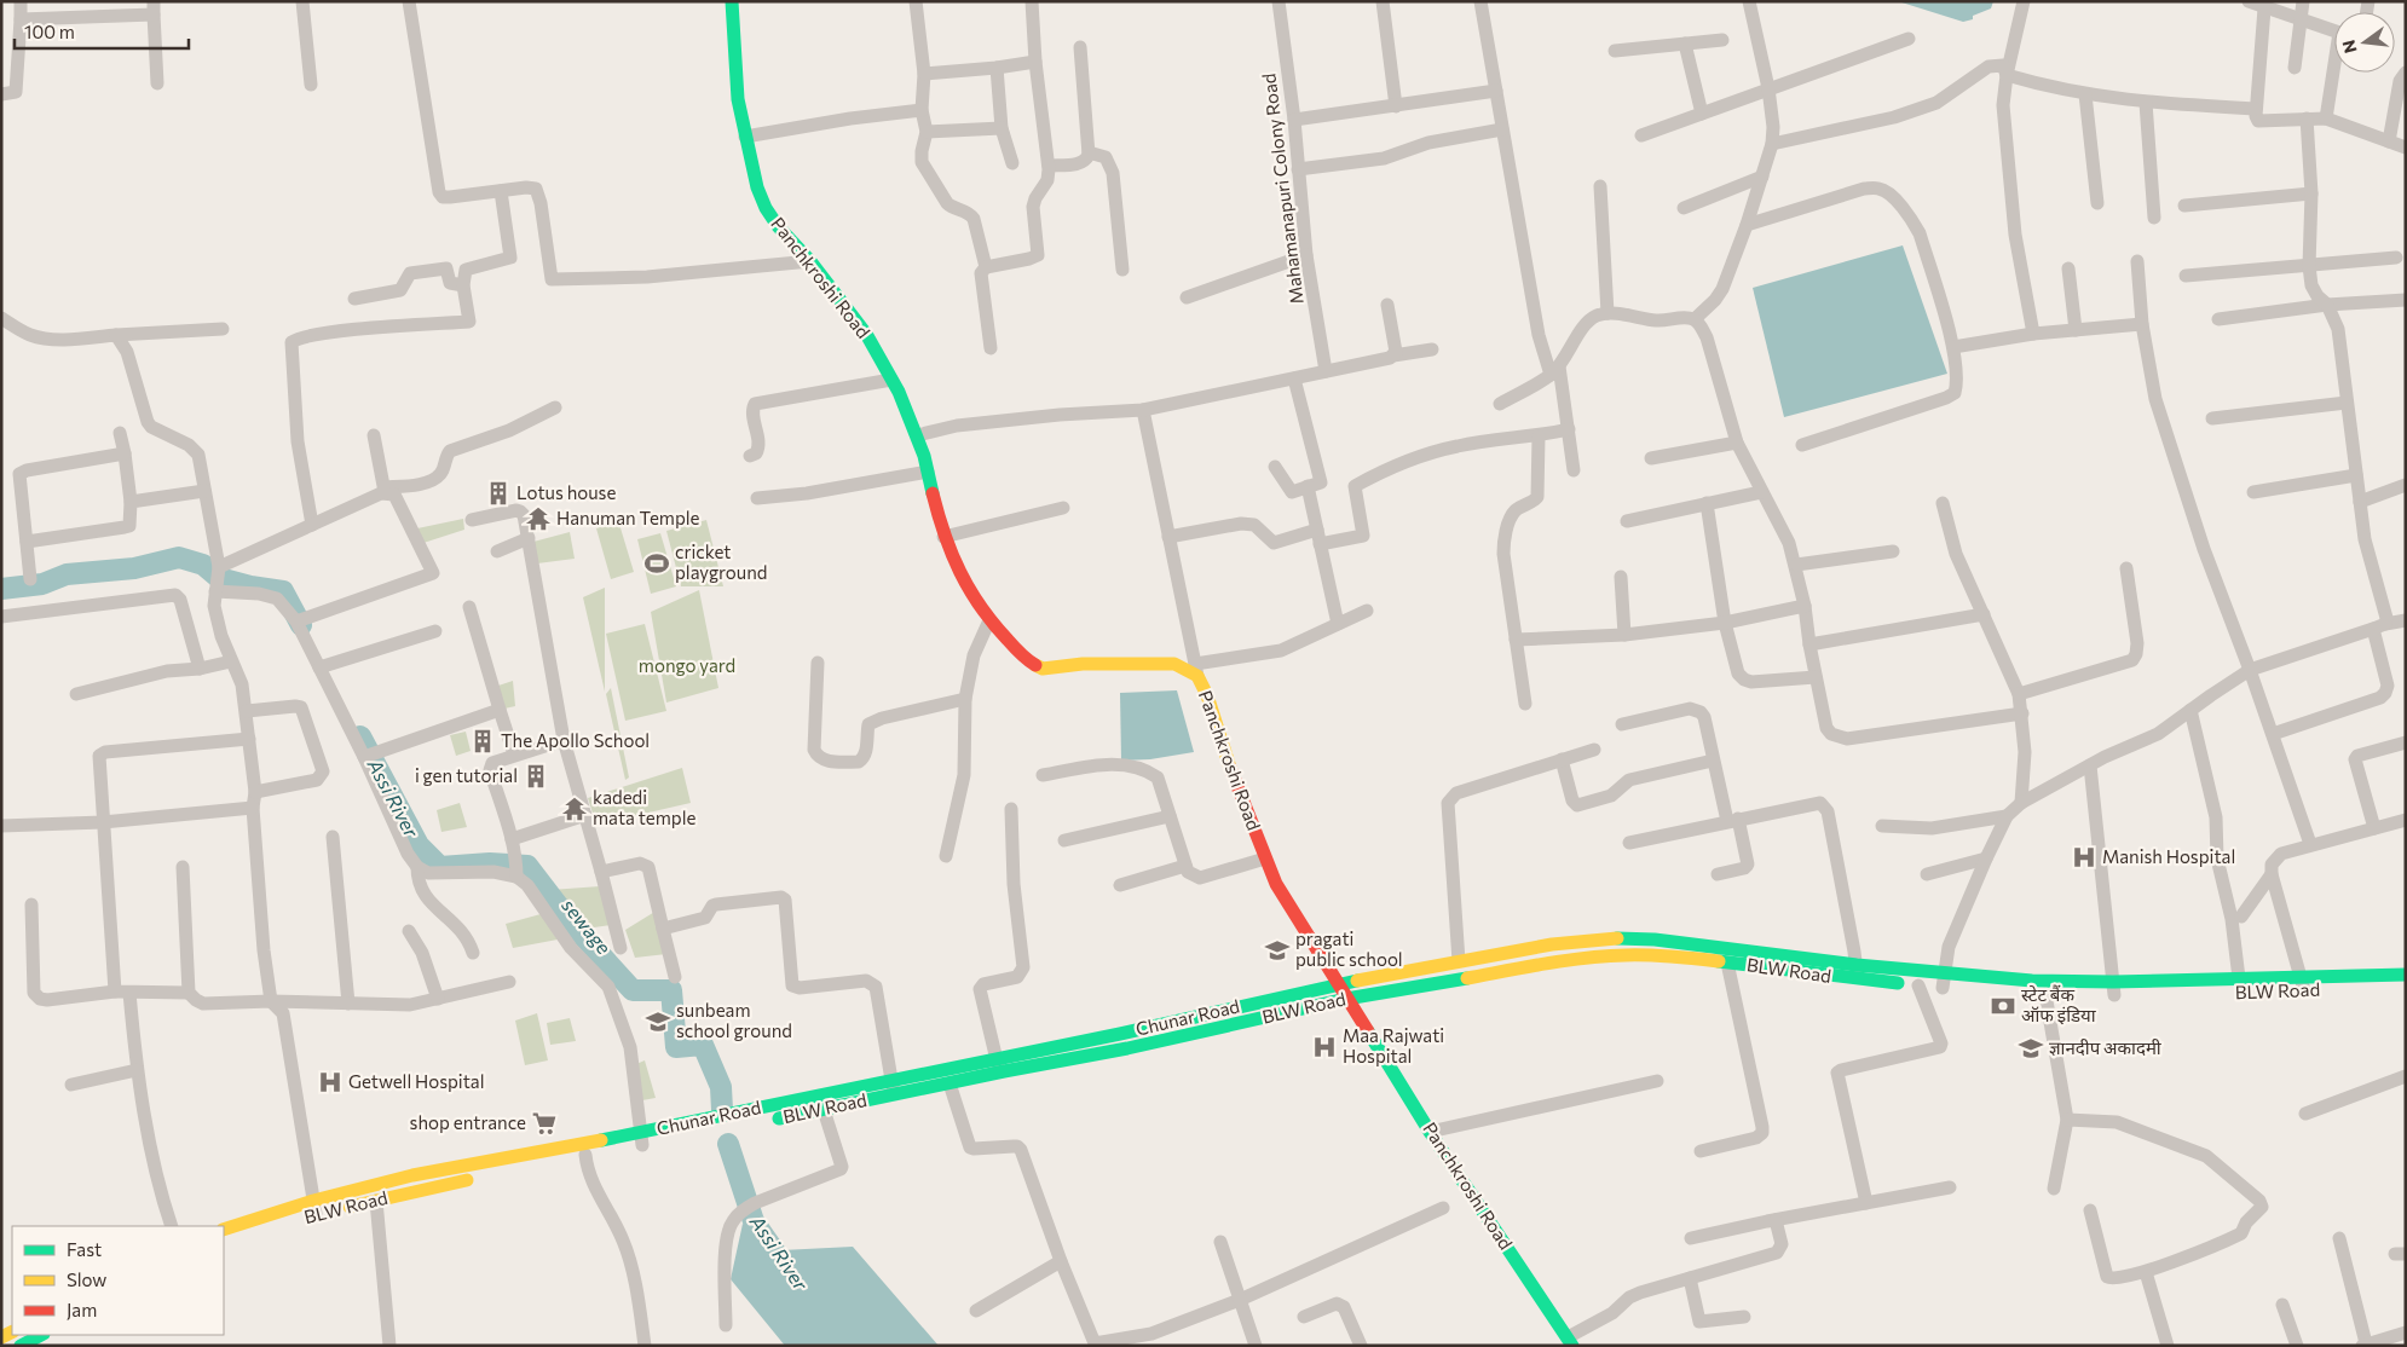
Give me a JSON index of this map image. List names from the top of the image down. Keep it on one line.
{"streets":{"main road":["Panchkroshi Road","BLW Road","Chunar Road"],"street":["Mahamanapuri Colony Road"]},"crossings":[["Panchkroshi Road","BLW Road"],["Panchkroshi Road","Chunar Road"],["BLW Road","Chunar Road"]],"water":["Assi River","sewage"],"parks":["mongo yard"],"places":{"building":["Lotus house","The Apollo School","i gen tutorial"],"temple":["Hanuman Temple","kadedi mata temple"],"sports":["cricket playground"],"hospital":["Manish Hospital","Maa Rajwati Hospital","Getwell Hospital"],"school or university":["pragati public school","sunbeam school ground","ज्ञानदीप अकादमी"],"bank":["स्टेट बैंक ऑफ इंडिया"],"supermarket":["shop entrance"]},"legend":["Fast","Slow","Jam"],"scale_bar":"100 m","north":"left"}
